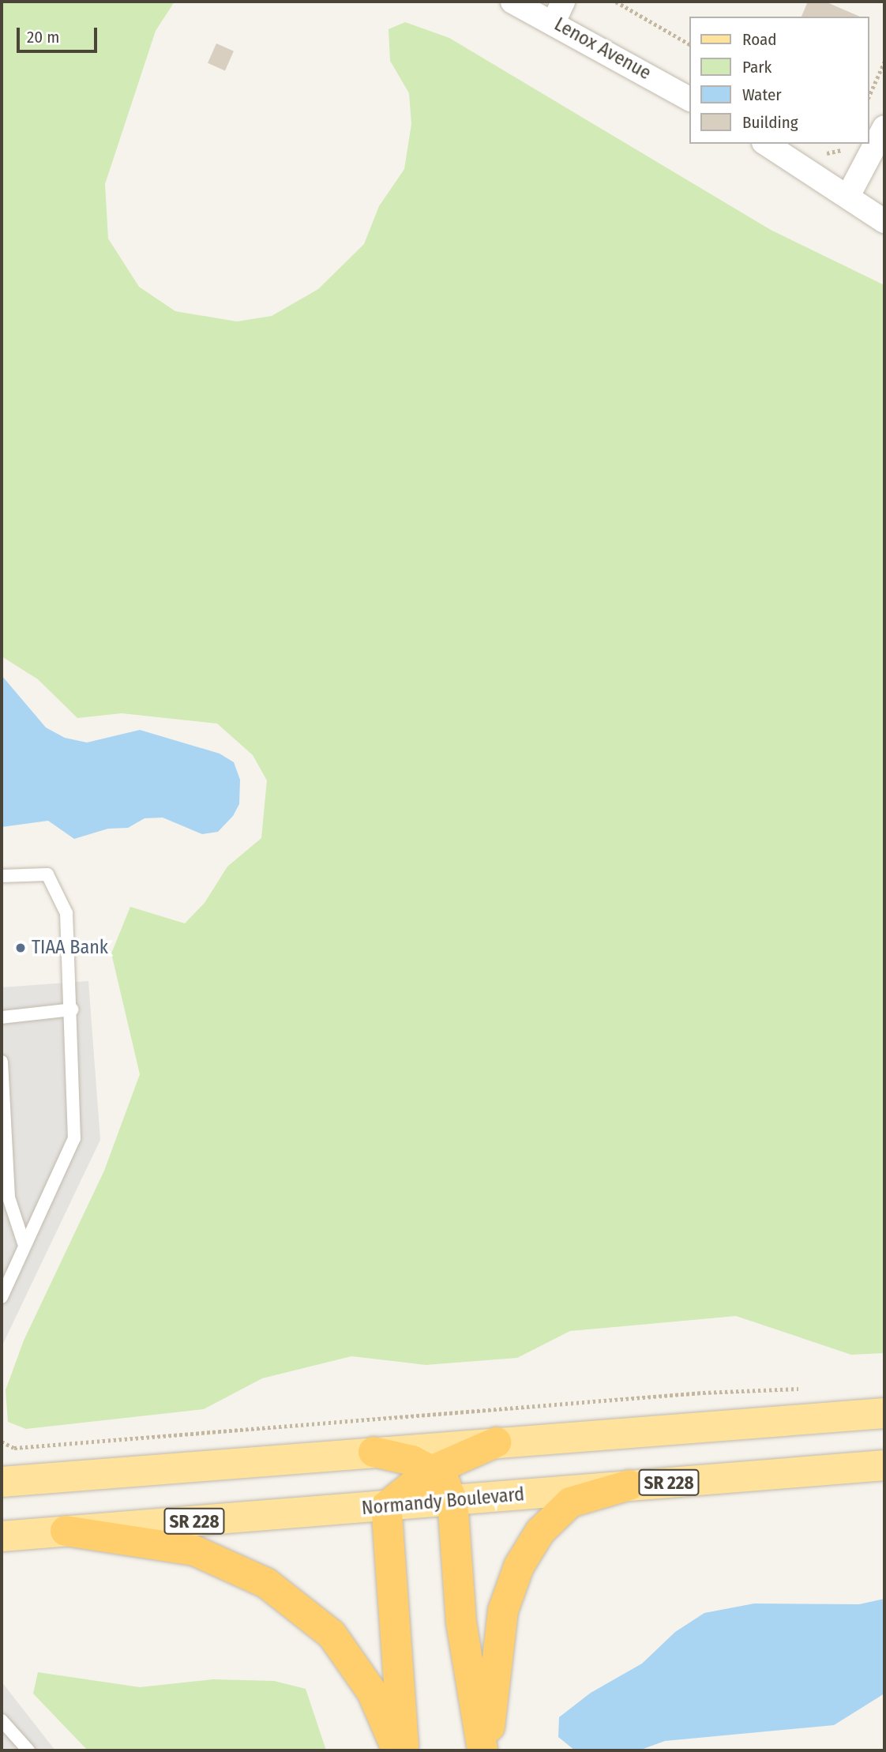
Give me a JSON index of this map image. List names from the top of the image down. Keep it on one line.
{"streets":{"main road":["SR 228","Normandy Boulevard"],"street":["Lenox Avenue"]},"places":["TIAA Bank"],"legend":["Road","Park","Water","Building"],"scale_bar":"20 m"}
